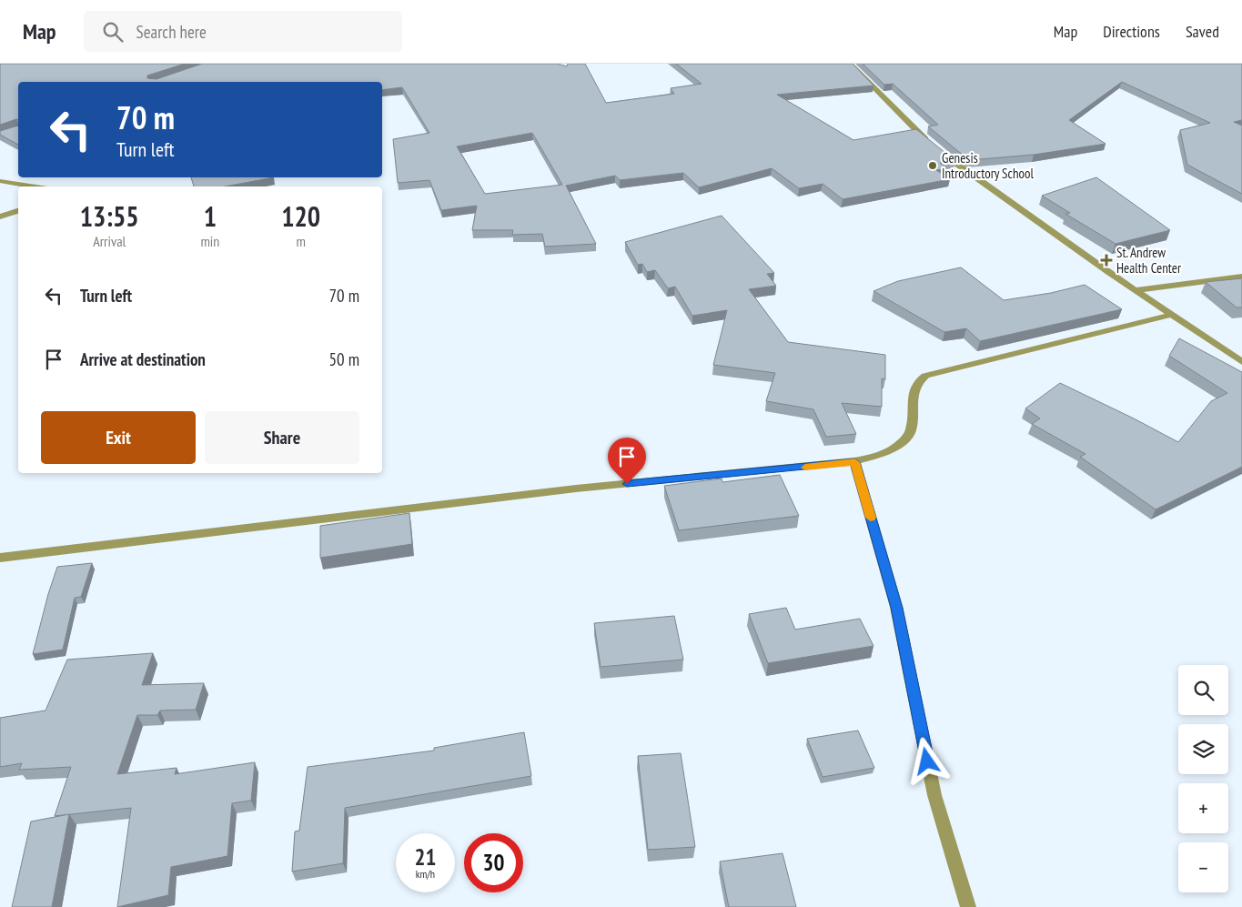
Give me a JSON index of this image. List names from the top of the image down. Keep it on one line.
{"places":{"other":["Genesis Introductory School"],"health":["St. Andrew Health Center"]},"page":{"header":"Map","search":"Search here","nav":["Map","Directions","Saved"],"turn":["70 m","Turn left"],"eta":["13:55","Arrival","1","min","120","m"],"list":[{"name":"Turn left","value":"70 m"},{"name":"Arrive at destination","value":"50 m"}],"buttons":["Exit","Share"],"map_buttons":["+","−"],"speed":"21 km/h","limit":"30"}}
